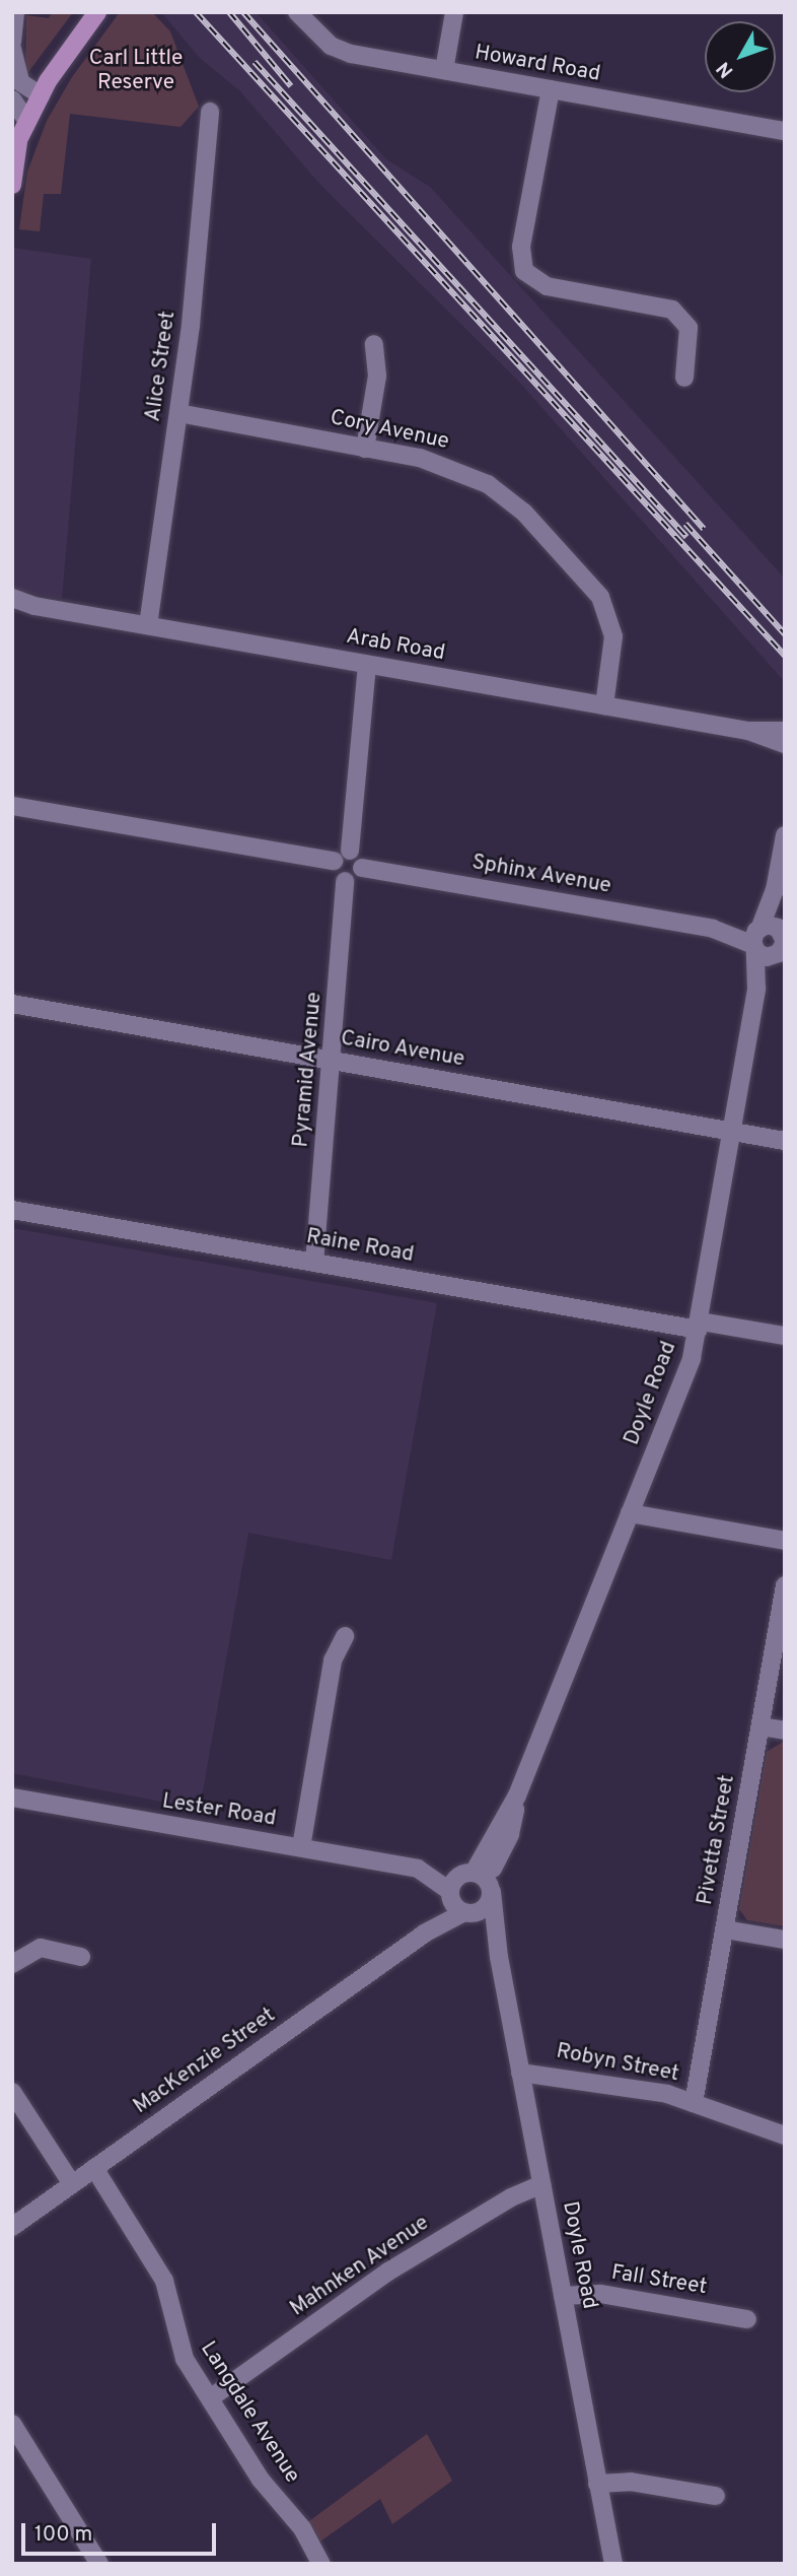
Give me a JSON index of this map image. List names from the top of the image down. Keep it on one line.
{"streets":{"street":["Howard Road","Alice Street","Cory Avenue","Arab Road","Sphinx Avenue","Cairo Avenue","Pyramid Avenue","Raine Road","Doyle Road","Lester Road","Pivetta Street","MacKenzie Street","Robyn Street","Mahnken Avenue","Fall Street","Langdale Avenue"]},"crossings":[["Alice Street","Cory Avenue"],["Alice Street","Arab Road"],["Cory Avenue","Arab Road"],["Sphinx Avenue","Pyramid Avenue"],["Sphinx Avenue","Doyle Road"],["Cairo Avenue","Pyramid Avenue"],["Cairo Avenue","Doyle Road"],["Pyramid Avenue","Raine Road"],["Raine Road","Doyle Road"],["Doyle Road","Lester Road"],["Doyle Road","MacKenzie Street"],["Doyle Road","Robyn Street"],["Doyle Road","Mahnken Avenue"],["Doyle Road","Fall Street"],["Lester Road","MacKenzie Street"],["Pivetta Street","Robyn Street"],["MacKenzie Street","Langdale Avenue"],["Mahnken Avenue","Langdale Avenue"]],"parks":["Carl Little Reserve"],"scale_bar":"100 m","north":"bottom left"}
